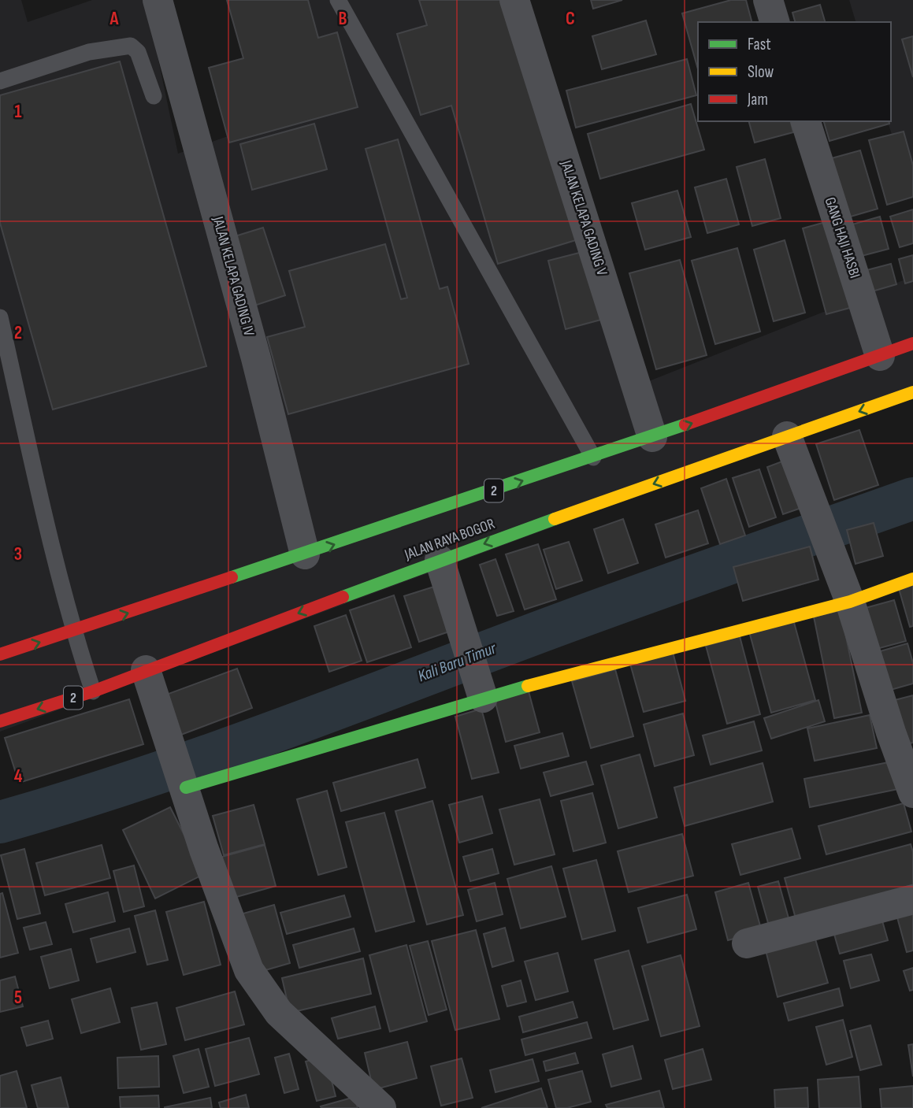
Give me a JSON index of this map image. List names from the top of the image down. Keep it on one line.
{"streets":{"main road":["2","JALAN RAYA BOGOR"],"street":["JALAN KELAPA GADING V","GANG HAJI HASBI","JALAN KELAPA GADING IV"]},"crossings":[["JALAN KELAPA GADING V","JALAN RAYA BOGOR"],["GANG HAJI HASBI","JALAN RAYA BOGOR"],["JALAN KELAPA GADING IV","JALAN RAYA BOGOR"]],"water":["Kali Baru Timur"],"legend":["Fast","Slow","Jam"],"grid":{"columns":["A","B","C"],"rows":["1","2","3","4","5"]}}
